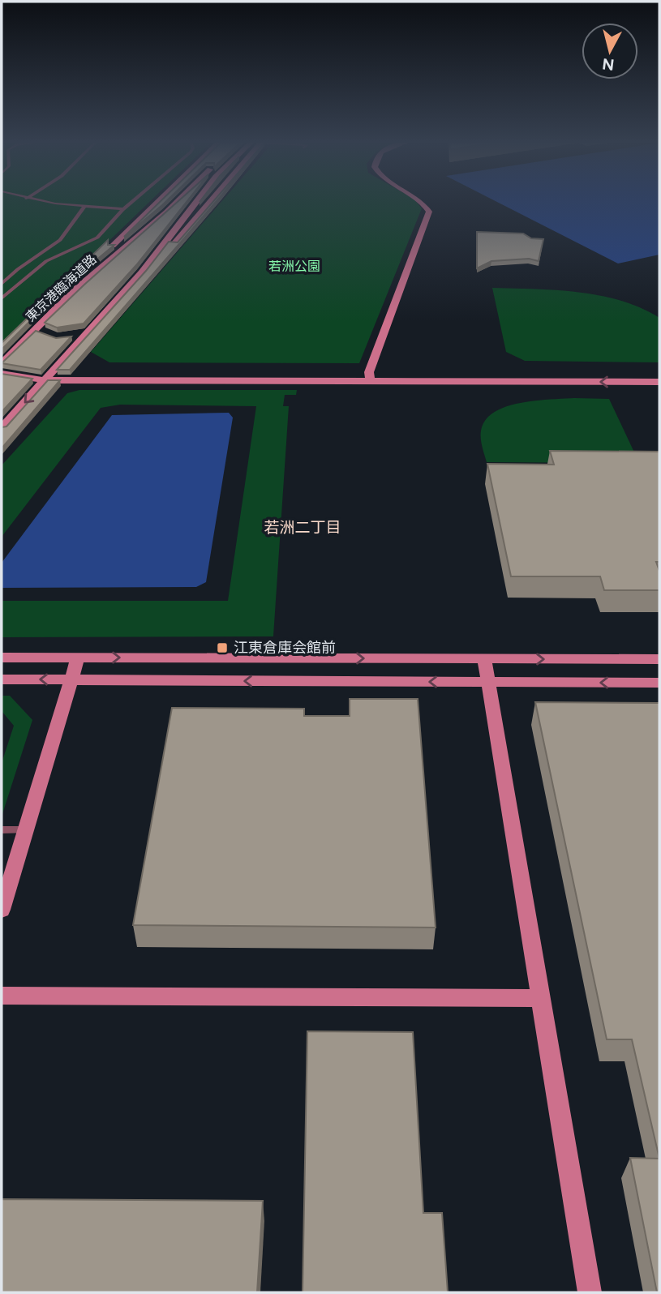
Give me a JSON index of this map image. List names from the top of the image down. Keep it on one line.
{"streets":{"street":["東京港臨海道路"]},"districts":["若洲二丁目"],"parks":["若洲公園"],"places":{"transit":["江東倉庫会館前"]},"north":"bottom"}
